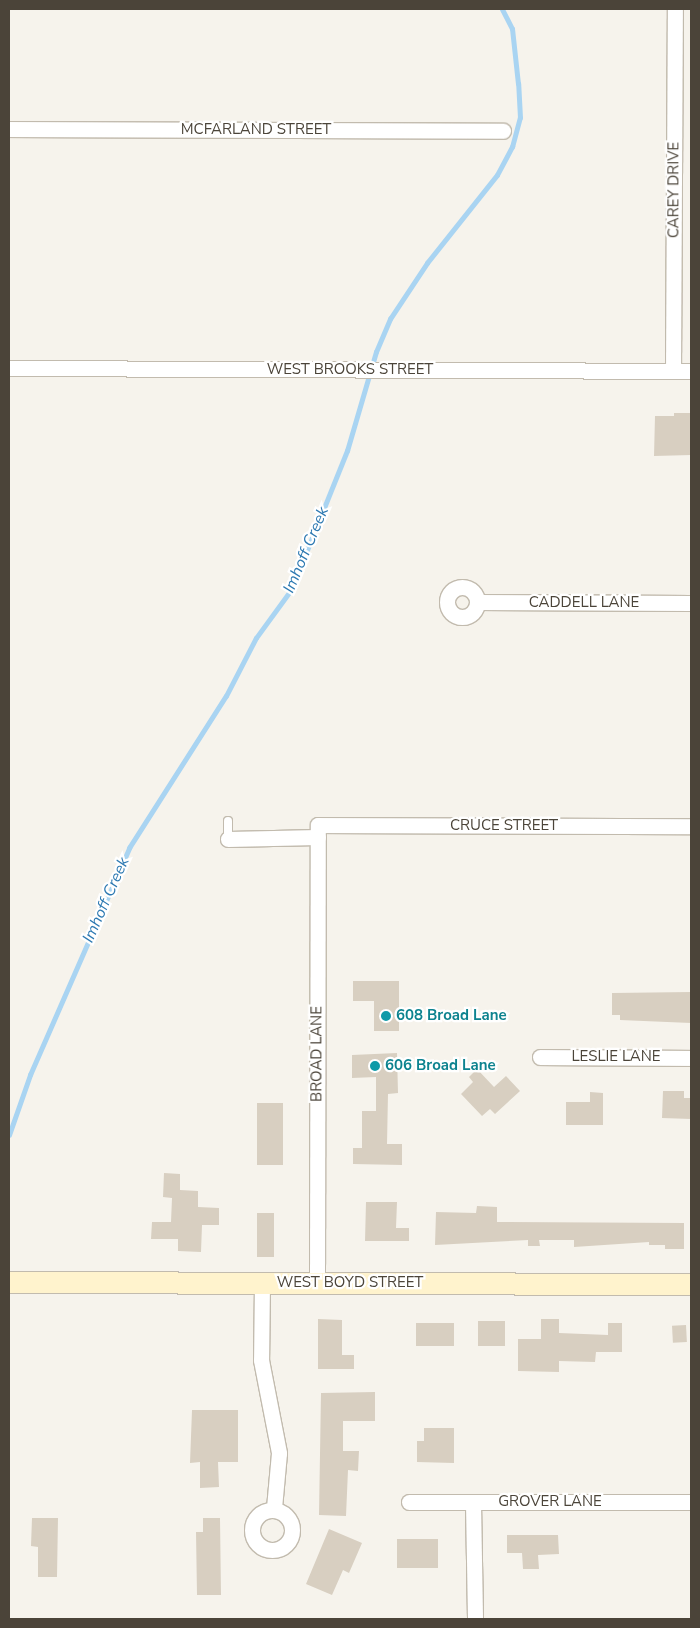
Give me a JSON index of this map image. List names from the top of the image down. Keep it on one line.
{"streets":{"street":["MCFARLAND STREET","CAREY DRIVE","WEST BROOKS STREET","CADDELL LANE","CRUCE STREET","BROAD LANE","LESLIE LANE","WEST BOYD STREET","GROVER LANE"]},"crossings":[["CAREY DRIVE","WEST BROOKS STREET"],["CRUCE STREET","BROAD LANE"],["BROAD LANE","WEST BOYD STREET"]],"water":["Imhoff Creek"],"places":["608 Broad Lane","606 Broad Lane"]}
